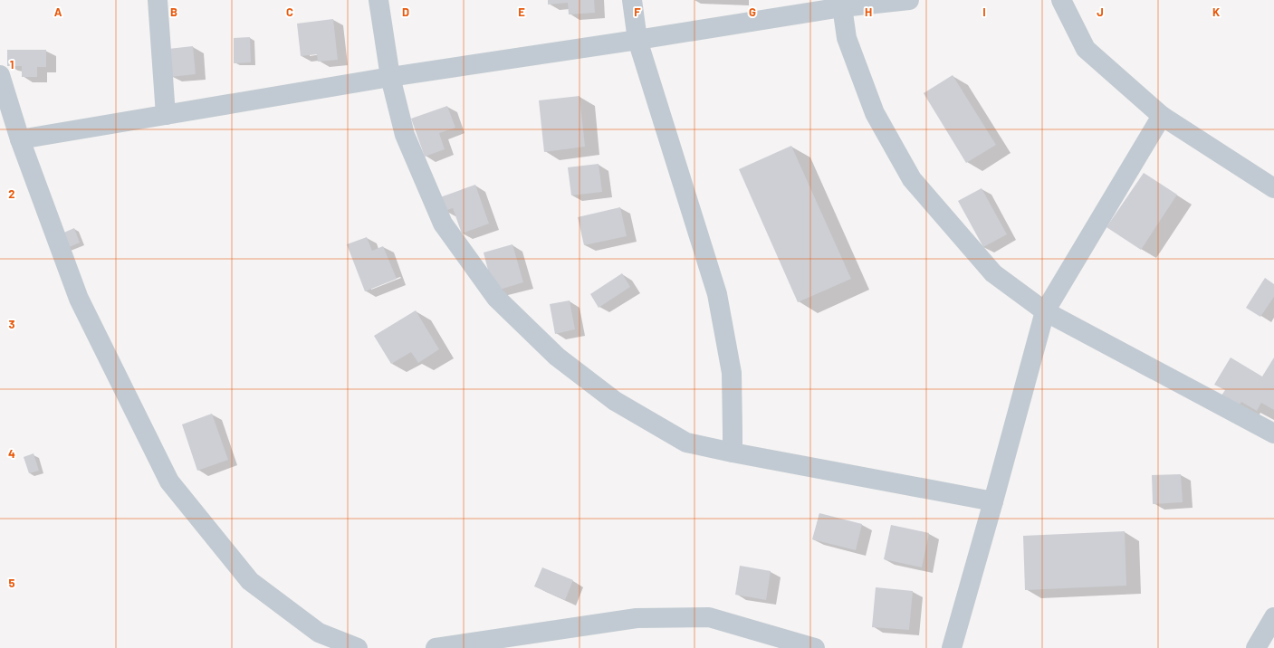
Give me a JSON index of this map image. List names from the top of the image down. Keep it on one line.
{"grid":{"columns":["A","B","C","D","E","F","G","H","I","J","K"],"rows":["1","2","3","4","5"]}}
